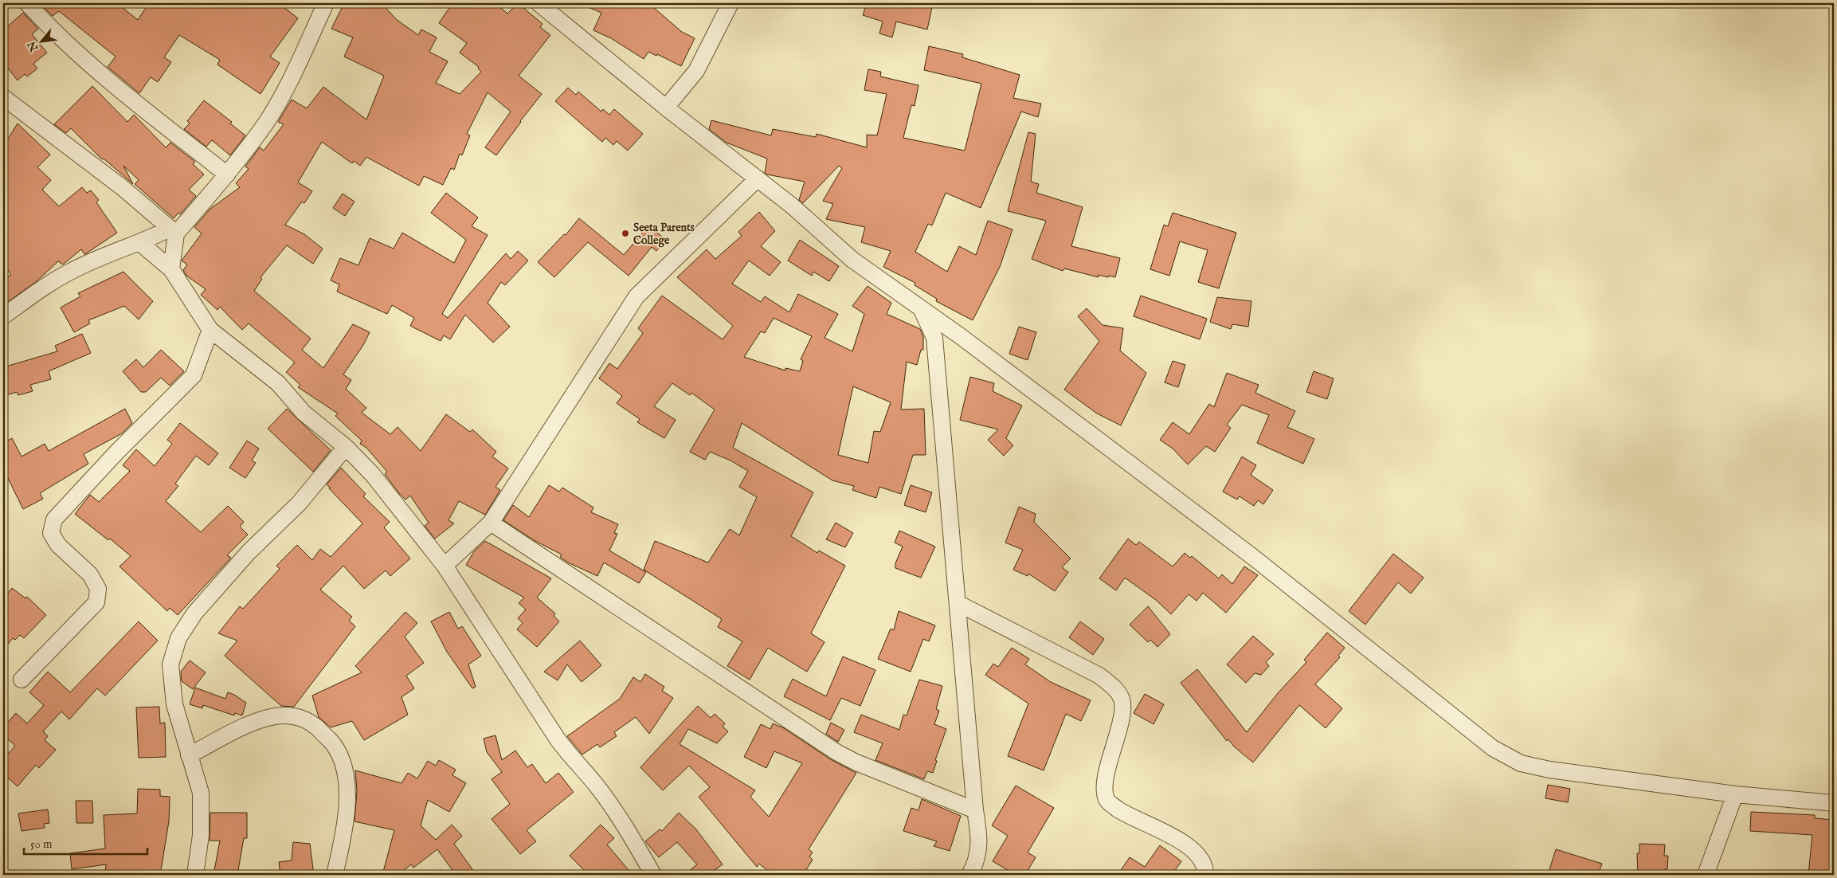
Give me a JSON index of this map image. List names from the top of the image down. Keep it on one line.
{"places":["Seeta Parents College"],"scale_bar":"50 m","north":"bottom left"}
